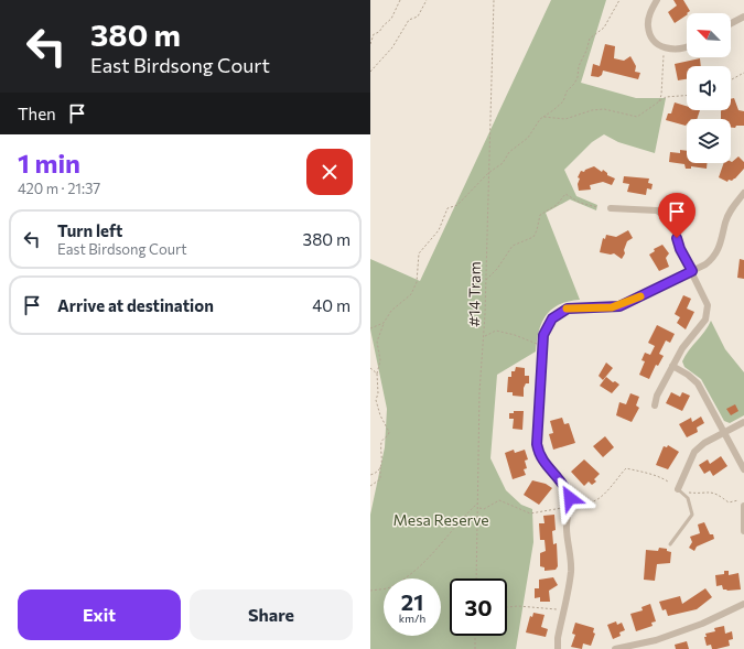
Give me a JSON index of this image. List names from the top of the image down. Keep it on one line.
{"streets":{"path":["#14 Tram"]},"parks":["Mesa Reserve"],"north":"top left","page":{"turn":["380 m","East Birdsong Court"],"then":"Then","heading":["1 min","420 m · 21:37"],"list":[{"name":"Turn left","note":"East Birdsong Court","value":"380 m"},{"name":"Arrive at destination","value":"40 m"}],"speed":"21 km/h","limit":"30","buttons":["Exit","Share"]}}
